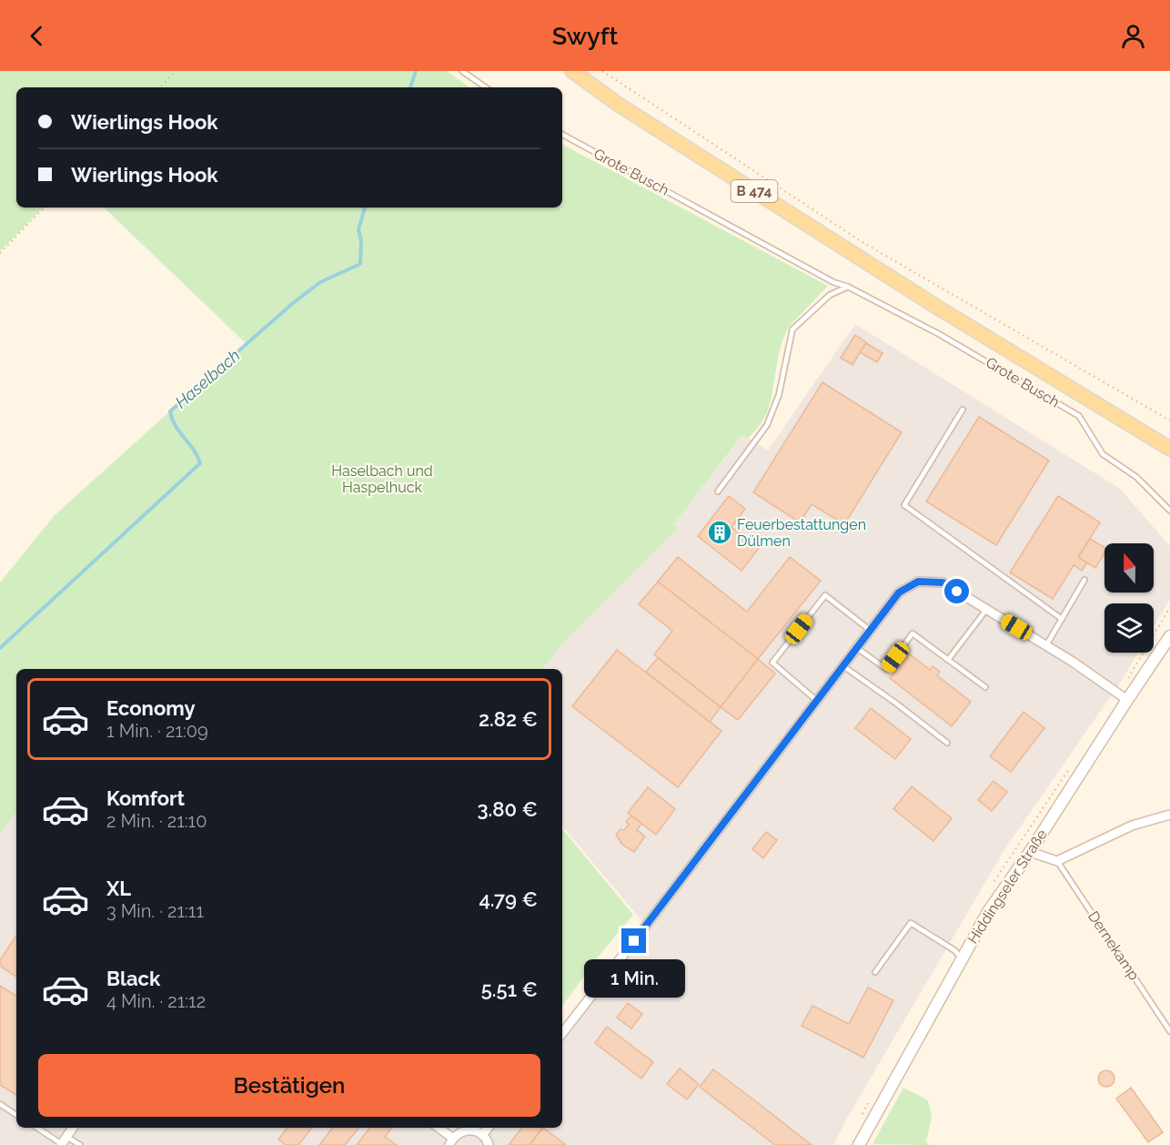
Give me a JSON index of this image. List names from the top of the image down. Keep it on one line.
{"streets":{"main road":["B 474"],"street":["Hiddingseler Straße"],"lane":["Grote Busch","Dernekamp"]},"water":["Haselbach"],"parks":["Haselbach und Haspelhuck"],"places":{"building":["Feuerbestattungen Dülmen"]},"north":"top","page":{"header":"Swyft","banner":["Wierlings Hook","Wierlings Hook"],"list":[{"name":"Economy","note":"1 Min. · 21:09","value":"2.82 €"},{"name":"Komfort","note":"2 Min. · 21:10","value":"3.80 €"},{"name":"XL","note":"3 Min. · 21:11","value":"4.79 €"},{"name":"Black","note":"4 Min. · 21:12","value":"5.51 €"}],"bubble":"1 Min.","buttons":"Bestätigen"}}
